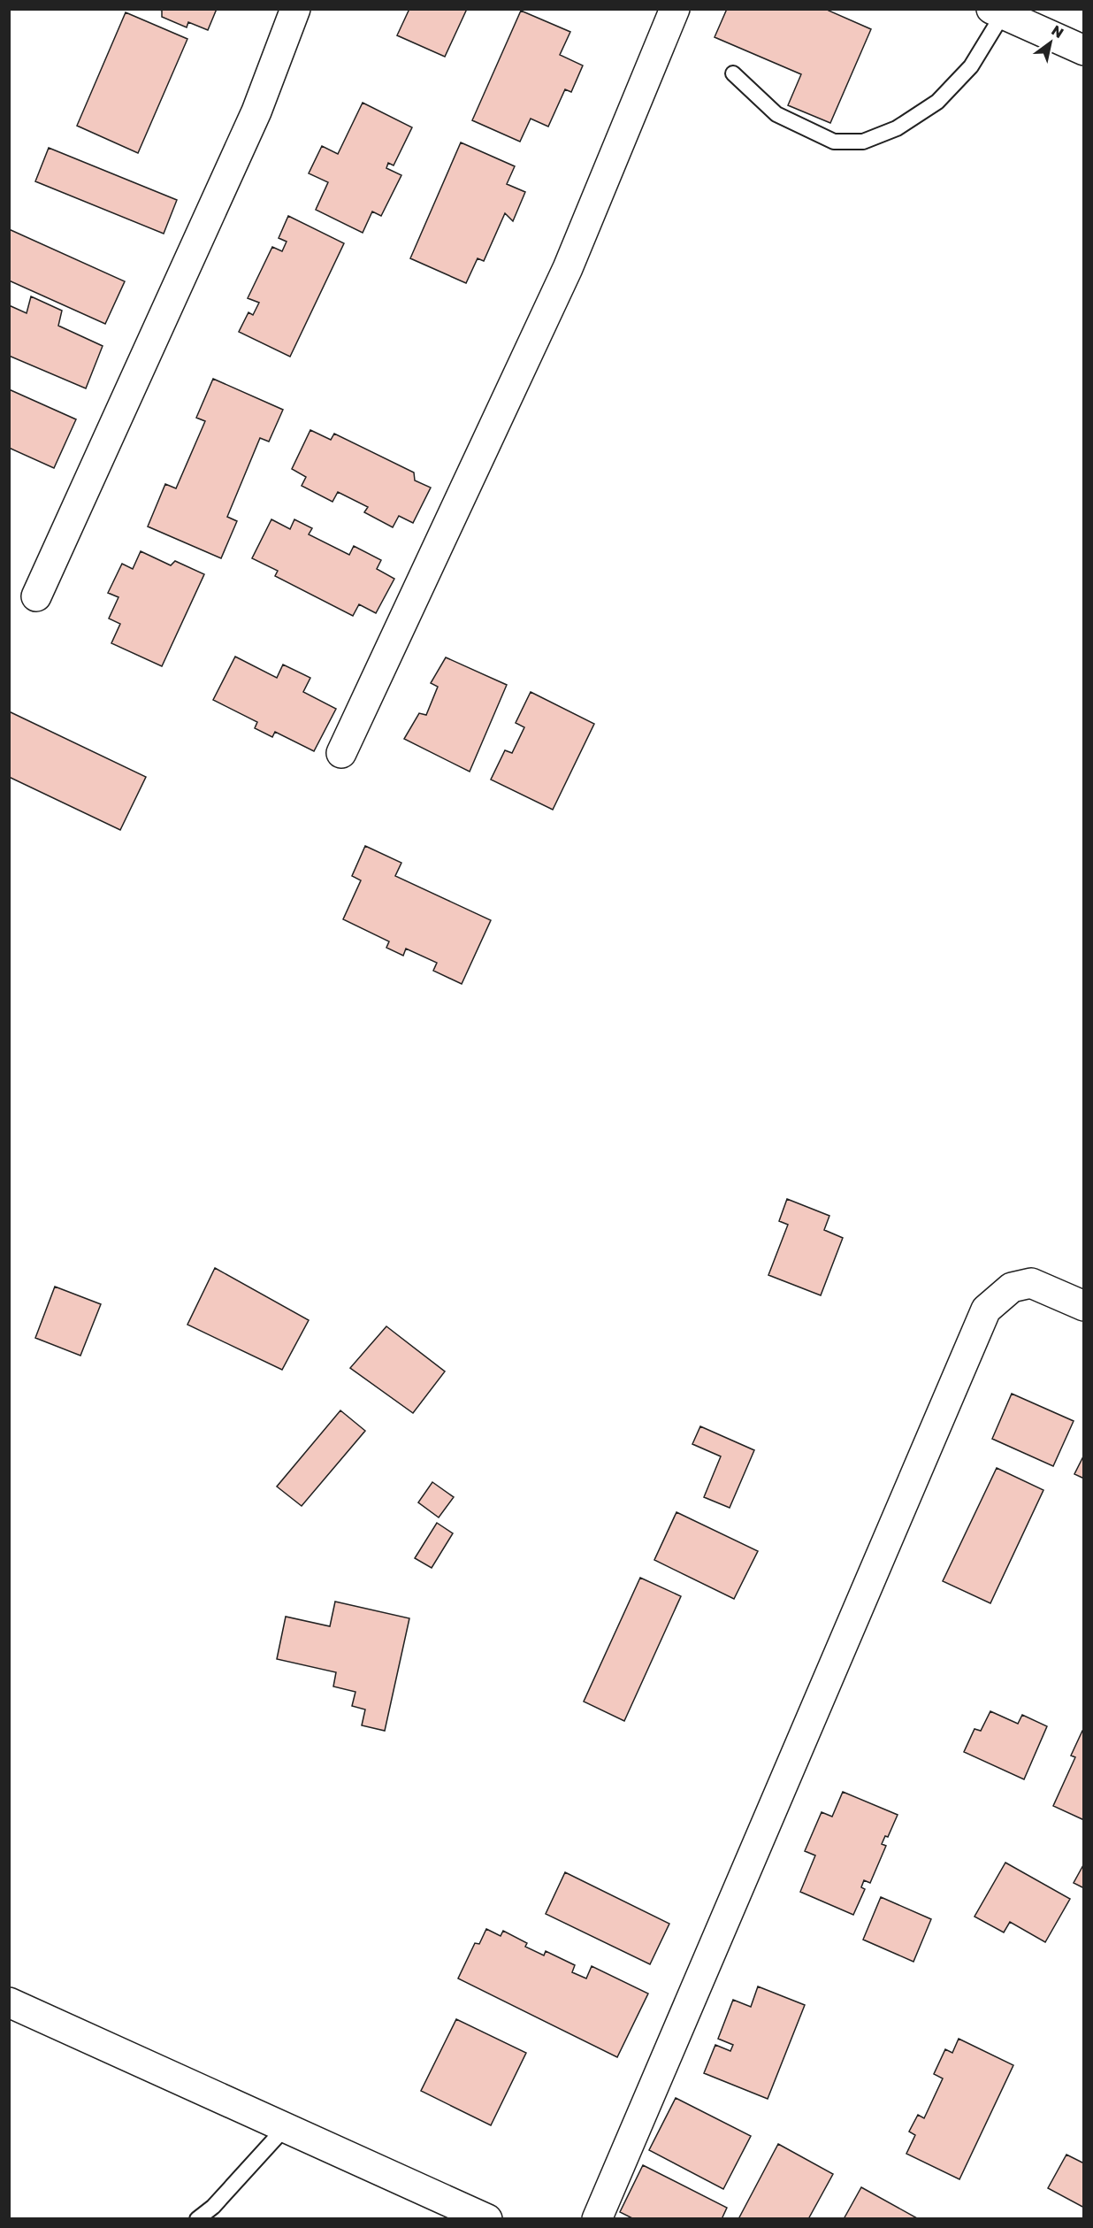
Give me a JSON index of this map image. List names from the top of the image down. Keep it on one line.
{"north":"top right"}
